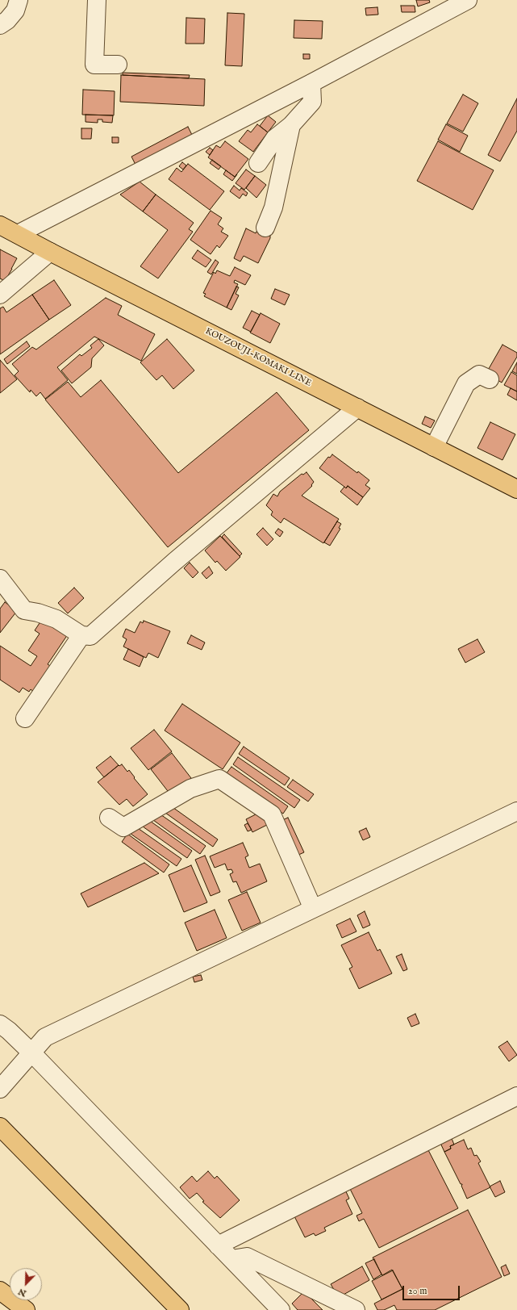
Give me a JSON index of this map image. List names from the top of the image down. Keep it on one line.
{"streets":{"main road":["KOUZOUJI-KOMAKI LINE"]},"scale_bar":"20 m","north":"bottom left"}
